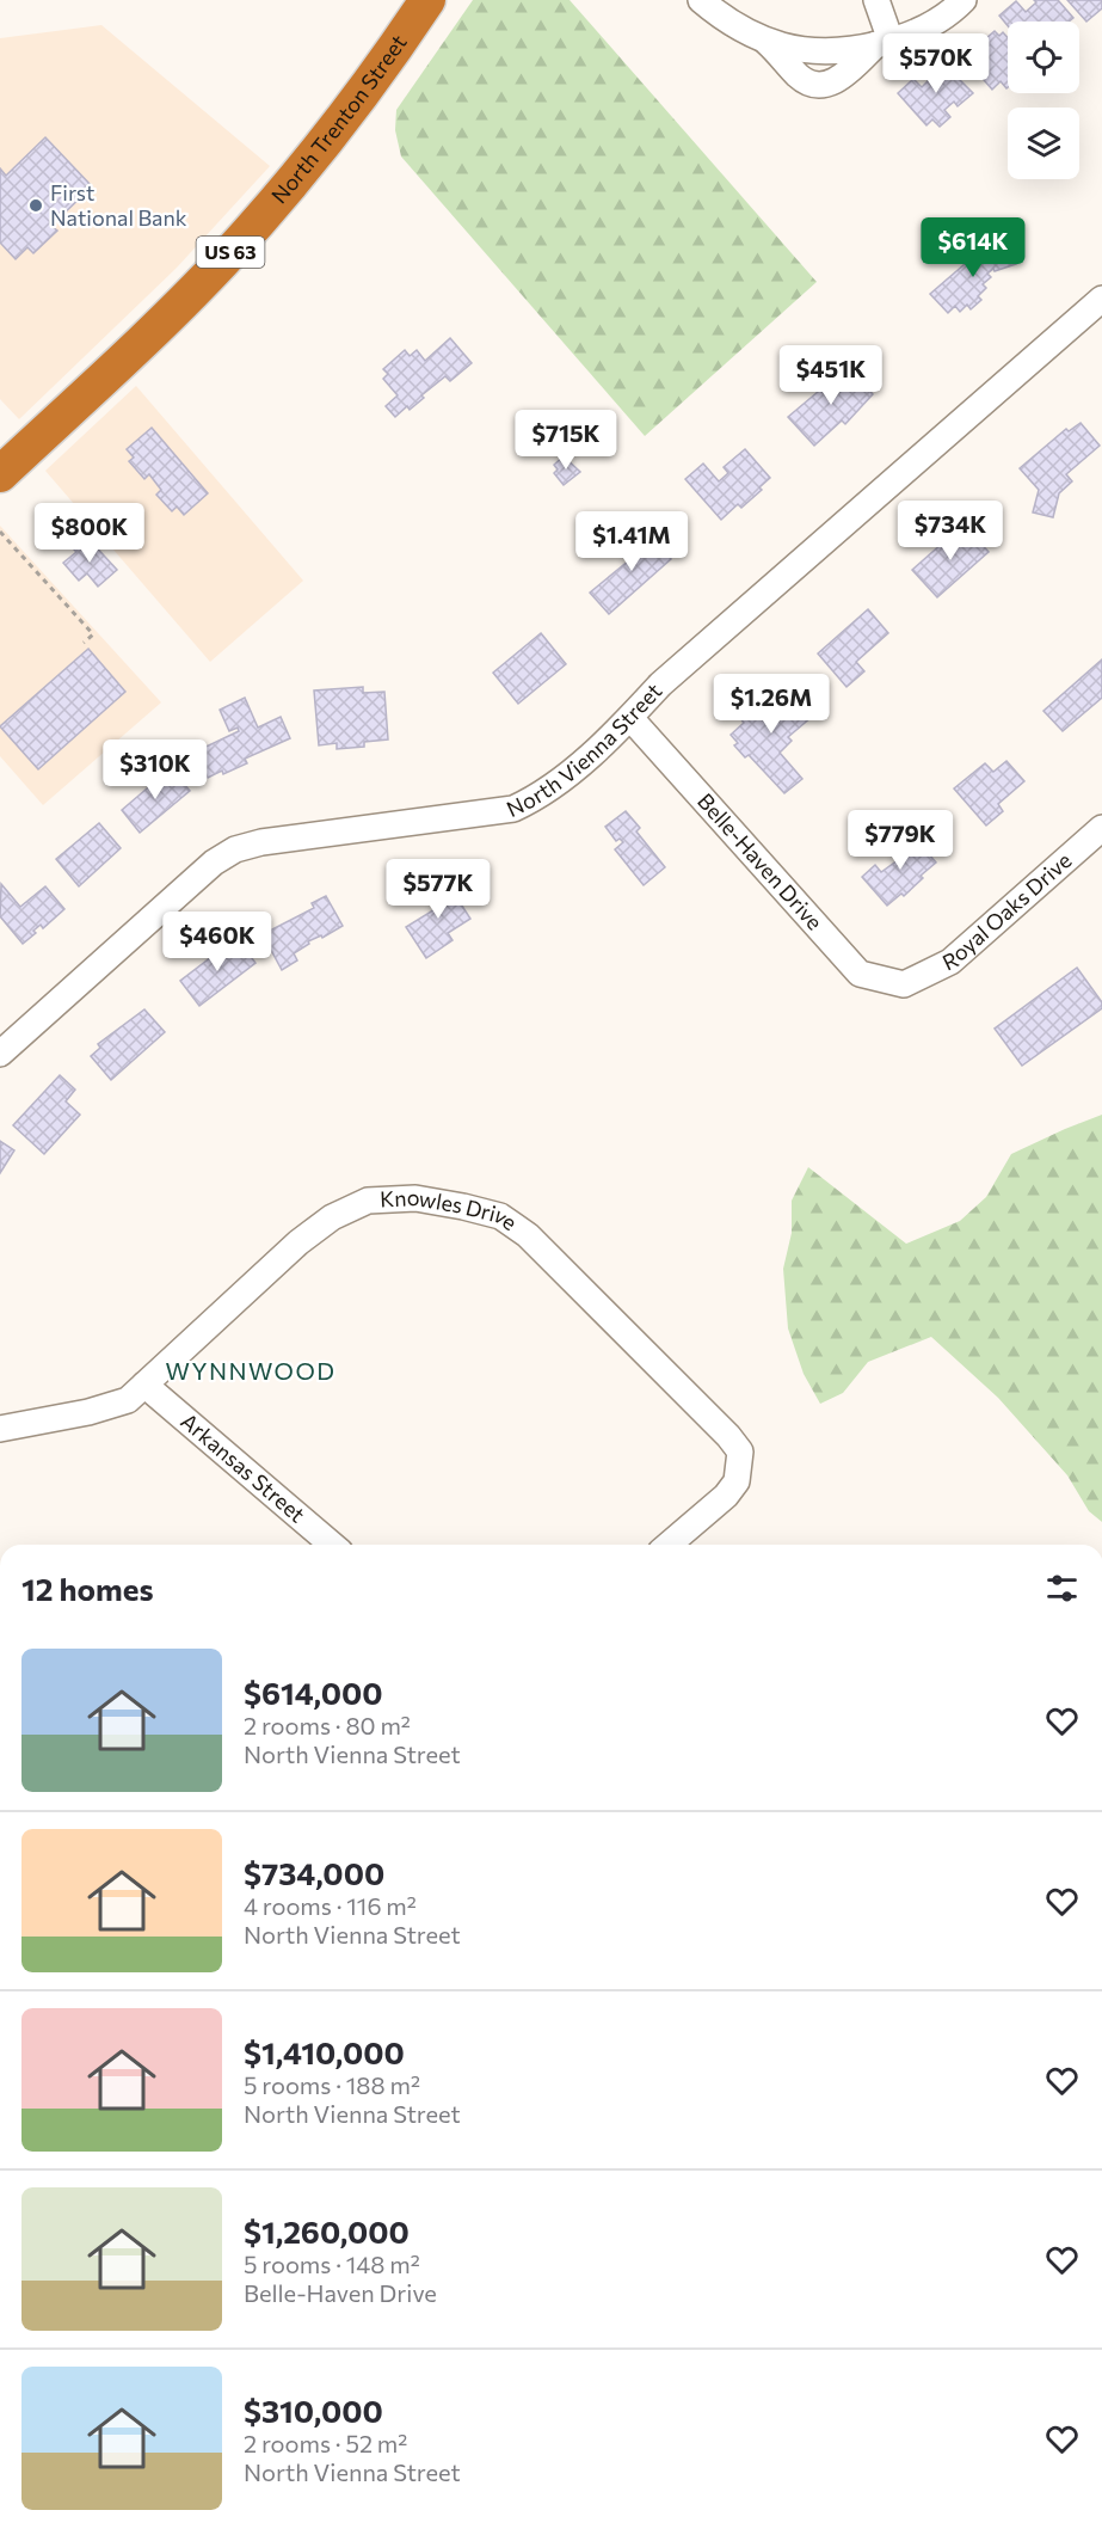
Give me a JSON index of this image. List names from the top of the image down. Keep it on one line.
{"streets":{"highway":["North Trenton Street","US 63"],"street":["North Vienna Street","Belle-Haven Drive","Royal Oaks Drive","Knowles Drive","Arkansas Street"]},"crossings":[["North Vienna Street","Belle-Haven Drive"],["Belle-Haven Drive","Royal Oaks Drive"],["Knowles Drive","Arkansas Street"]],"districts":["WYNNWOOD"],"places":["First National Bank"],"page":{"price":["$570K","$614K","$451K","$715K","$734K","$800K","$1.41M","$1.26M","$310K","$779K","$577K","$460K"],"heading":"12 homes","list":[{"name":"$614,000","note":"2 rooms · 80 m² · North Vienna Street"},{"name":"$734,000","note":"4 rooms · 116 m² · North Vienna Street"},{"name":"$1,410,000","note":"5 rooms · 188 m² · North Vienna Street"},{"name":"$1,260,000","note":"5 rooms · 148 m² · Belle-Haven Drive"},{"name":"$310,000","note":"2 rooms · 52 m² · North Vienna Street"}]}}
